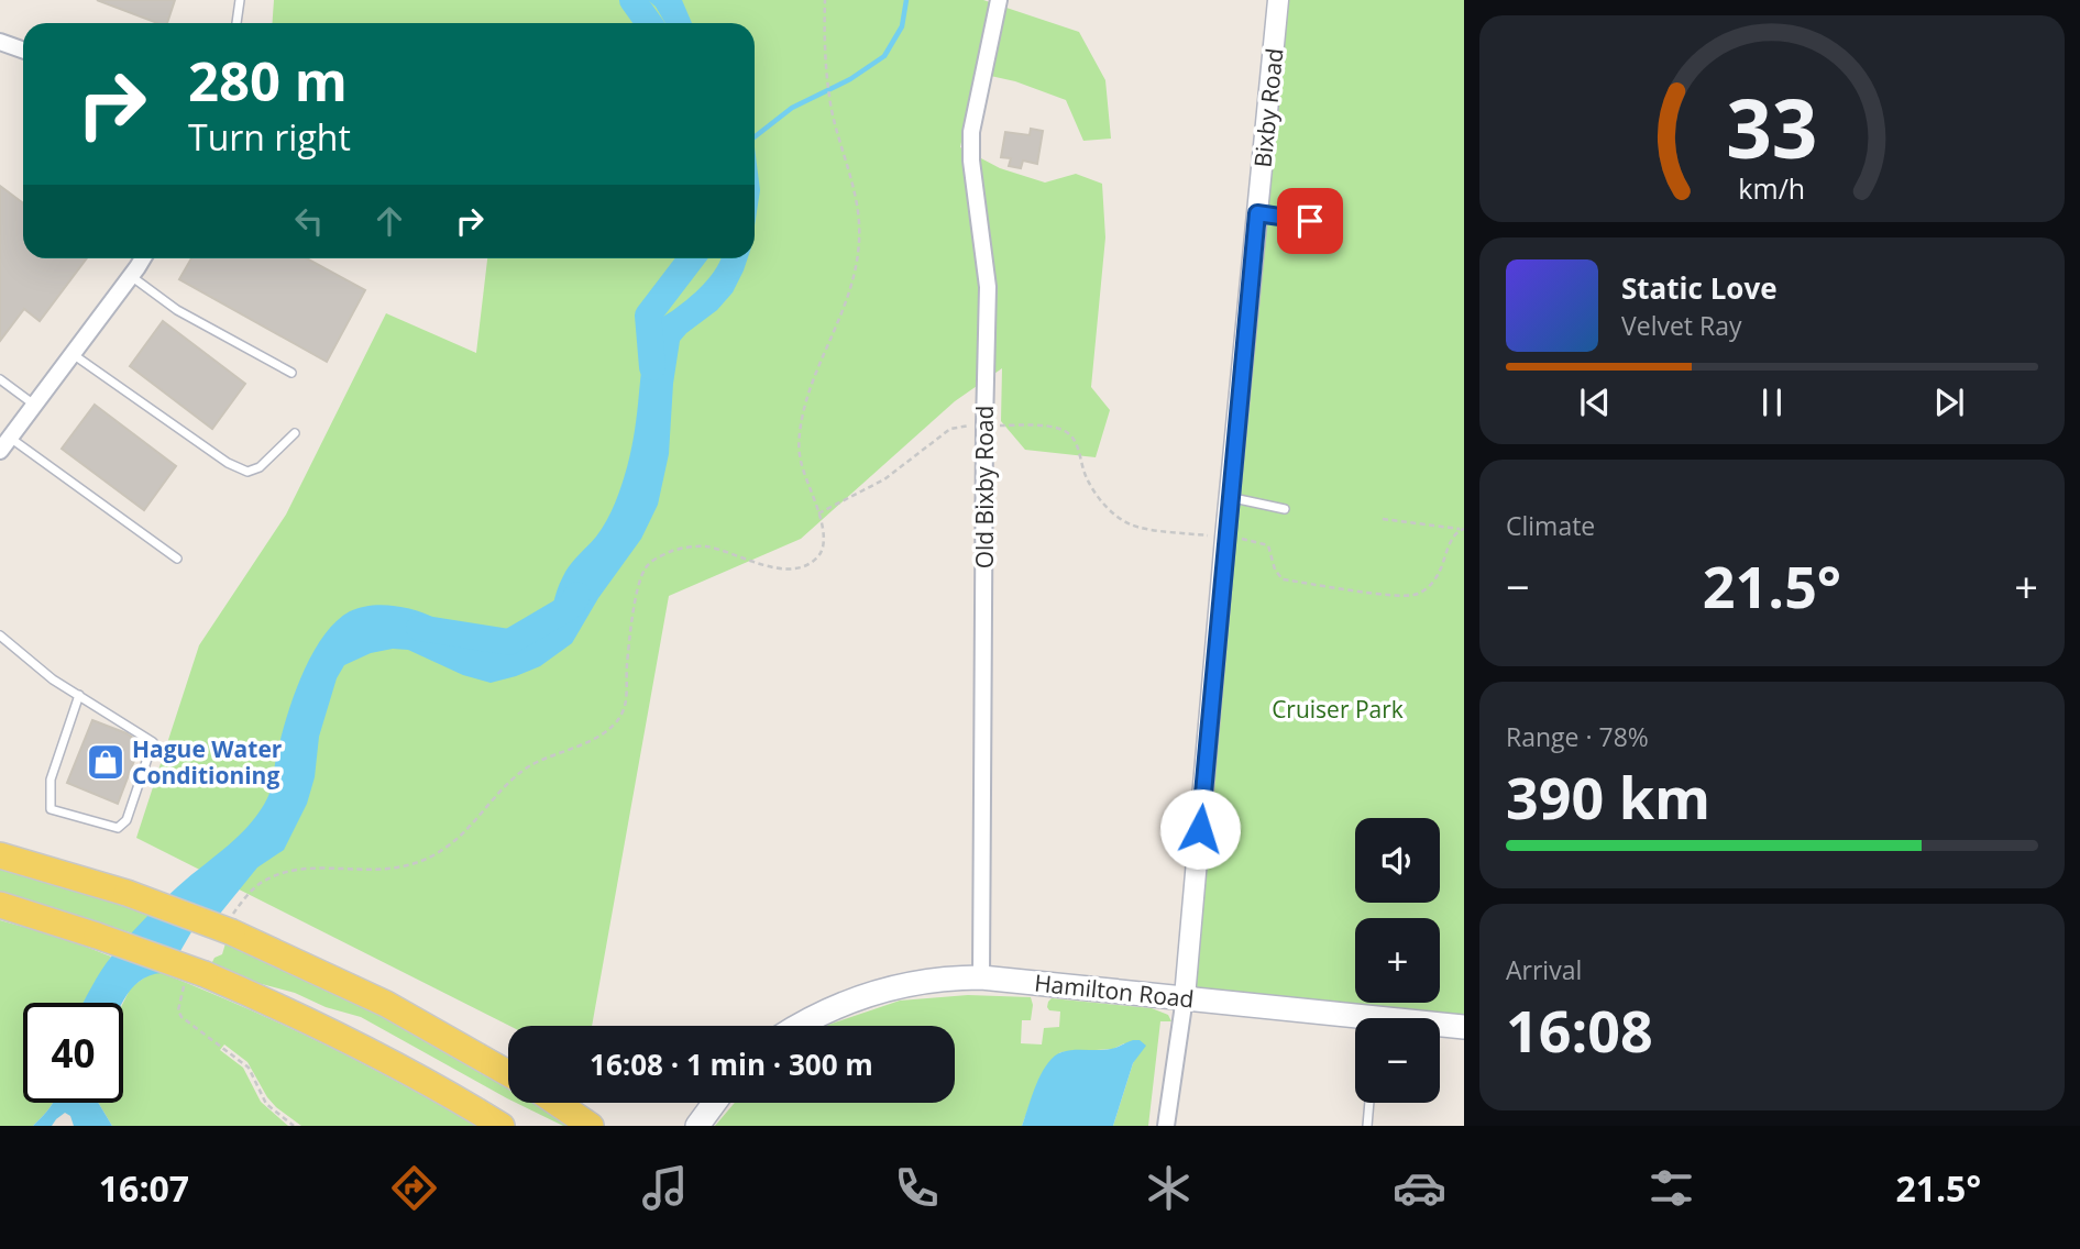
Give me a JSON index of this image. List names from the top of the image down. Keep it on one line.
{"streets":{"main road":["Hamilton Road"],"street":["Bixby Road","Old Bixby Road"]},"crossings":[["Bixby Road","Hamilton Road"],["Old Bixby Road","Hamilton Road"]],"parks":["Cruiser Park"],"places":{"shop":["Hague Water Conditioning"]},"page":{"turn":["280 m","Turn right"],"song":["Static Love","Velvet Ray"],"tile":["Climate",["Range · 78%","390 km"],["Arrival","16:08"]],"heat":["−","21.5°","+"],"map_buttons":["+","−"],"limit":"40","trip":"16:08 · 1 min · 300 m","tabs":["16:07","21.5°"],"gauge":["33","km/h"]}}
